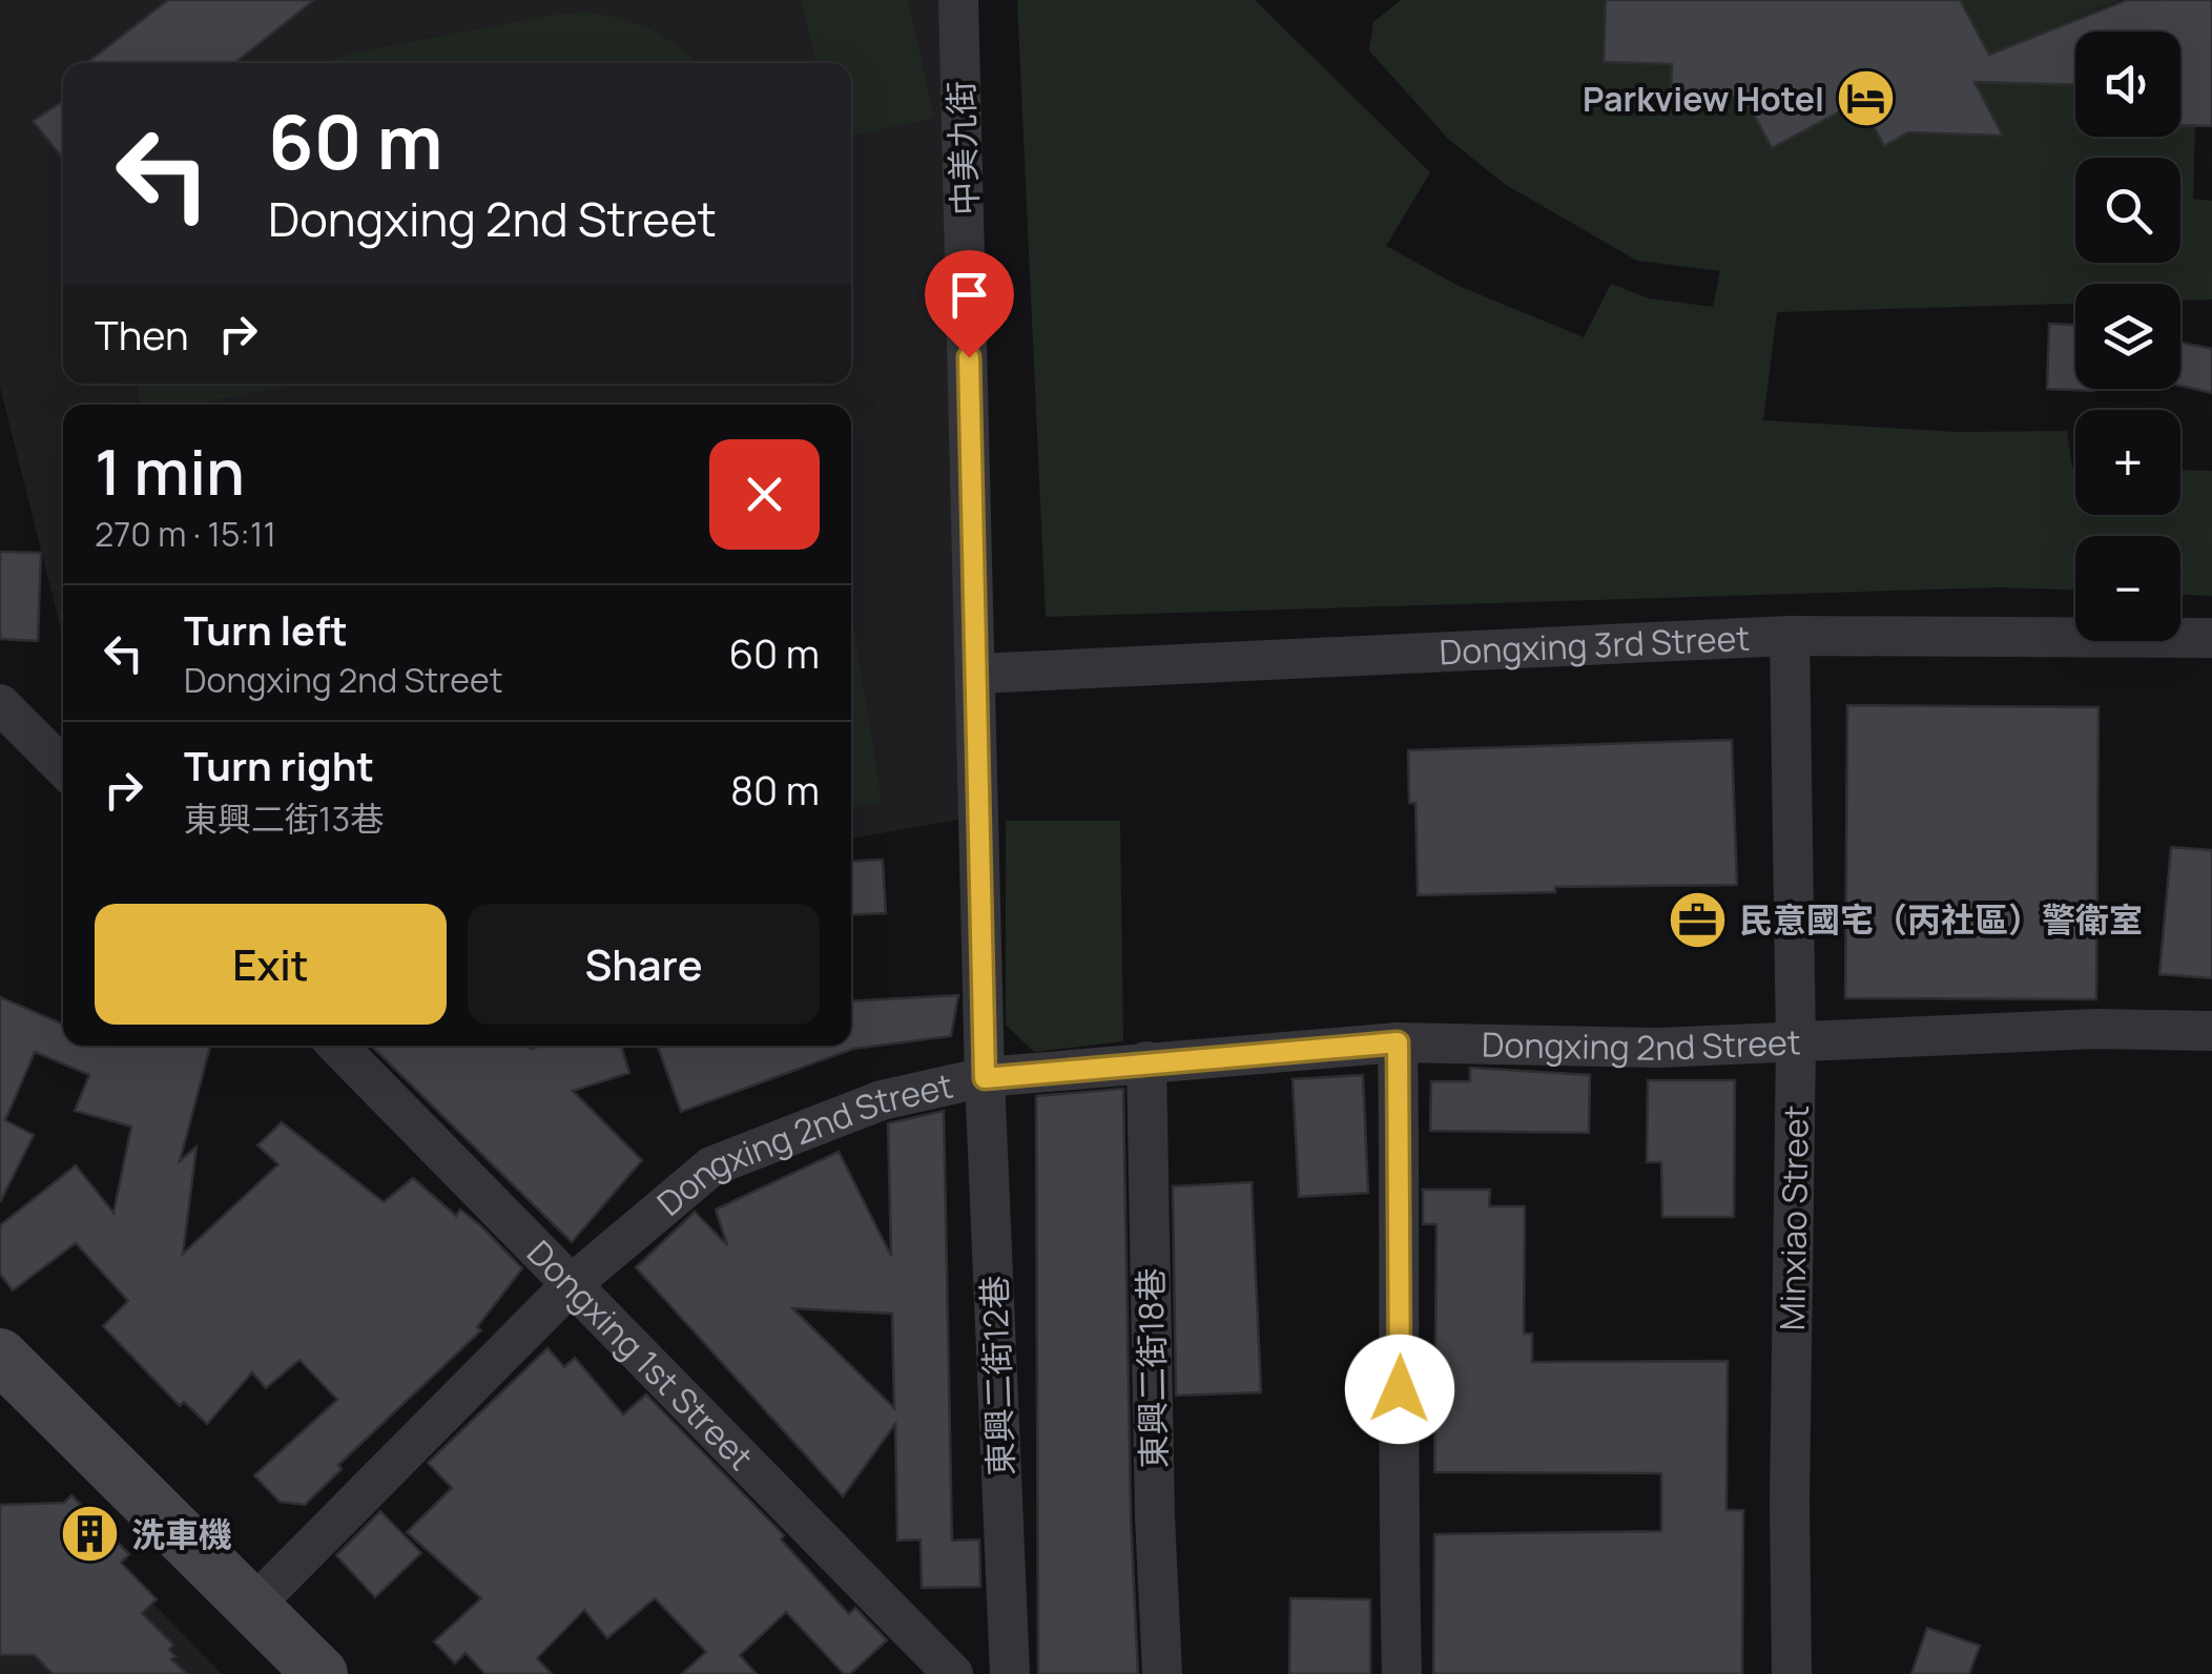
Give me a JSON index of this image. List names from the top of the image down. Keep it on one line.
{"streets":{"street":["中美九街","Dongxing 3rd Street","Dongxing 2nd Street","Minxiao Street","Dongxing 1st Street","東興二街18巷","東興二街12巷"]},"crossings":[["中美九街","Dongxing 3rd Street"],["中美九街","Dongxing 2nd Street"],["中美九街","東興二街12巷"],["Dongxing 3rd Street","Minxiao Street"],["Dongxing 2nd Street","Minxiao Street"],["Dongxing 2nd Street","Dongxing 1st Street"],["Dongxing 2nd Street","東興二街18巷"],["Dongxing 2nd Street","東興二街12巷"]],"places":{"hotel":["Parkview Hotel"],"office":["民意國宅（丙社區）警衛室"],"building":["洗車機"]},"page":{"map_buttons":["+","−"],"turn":["60 m","Dongxing 2nd Street"],"then":"Then","heading":["1 min","270 m · 15:11"],"list":[{"name":"Turn left","note":"Dongxing 2nd Street","value":"60 m"},{"name":"Turn right","note":"東興二街13巷","value":"80 m"}],"buttons":["Exit","Share"]}}
